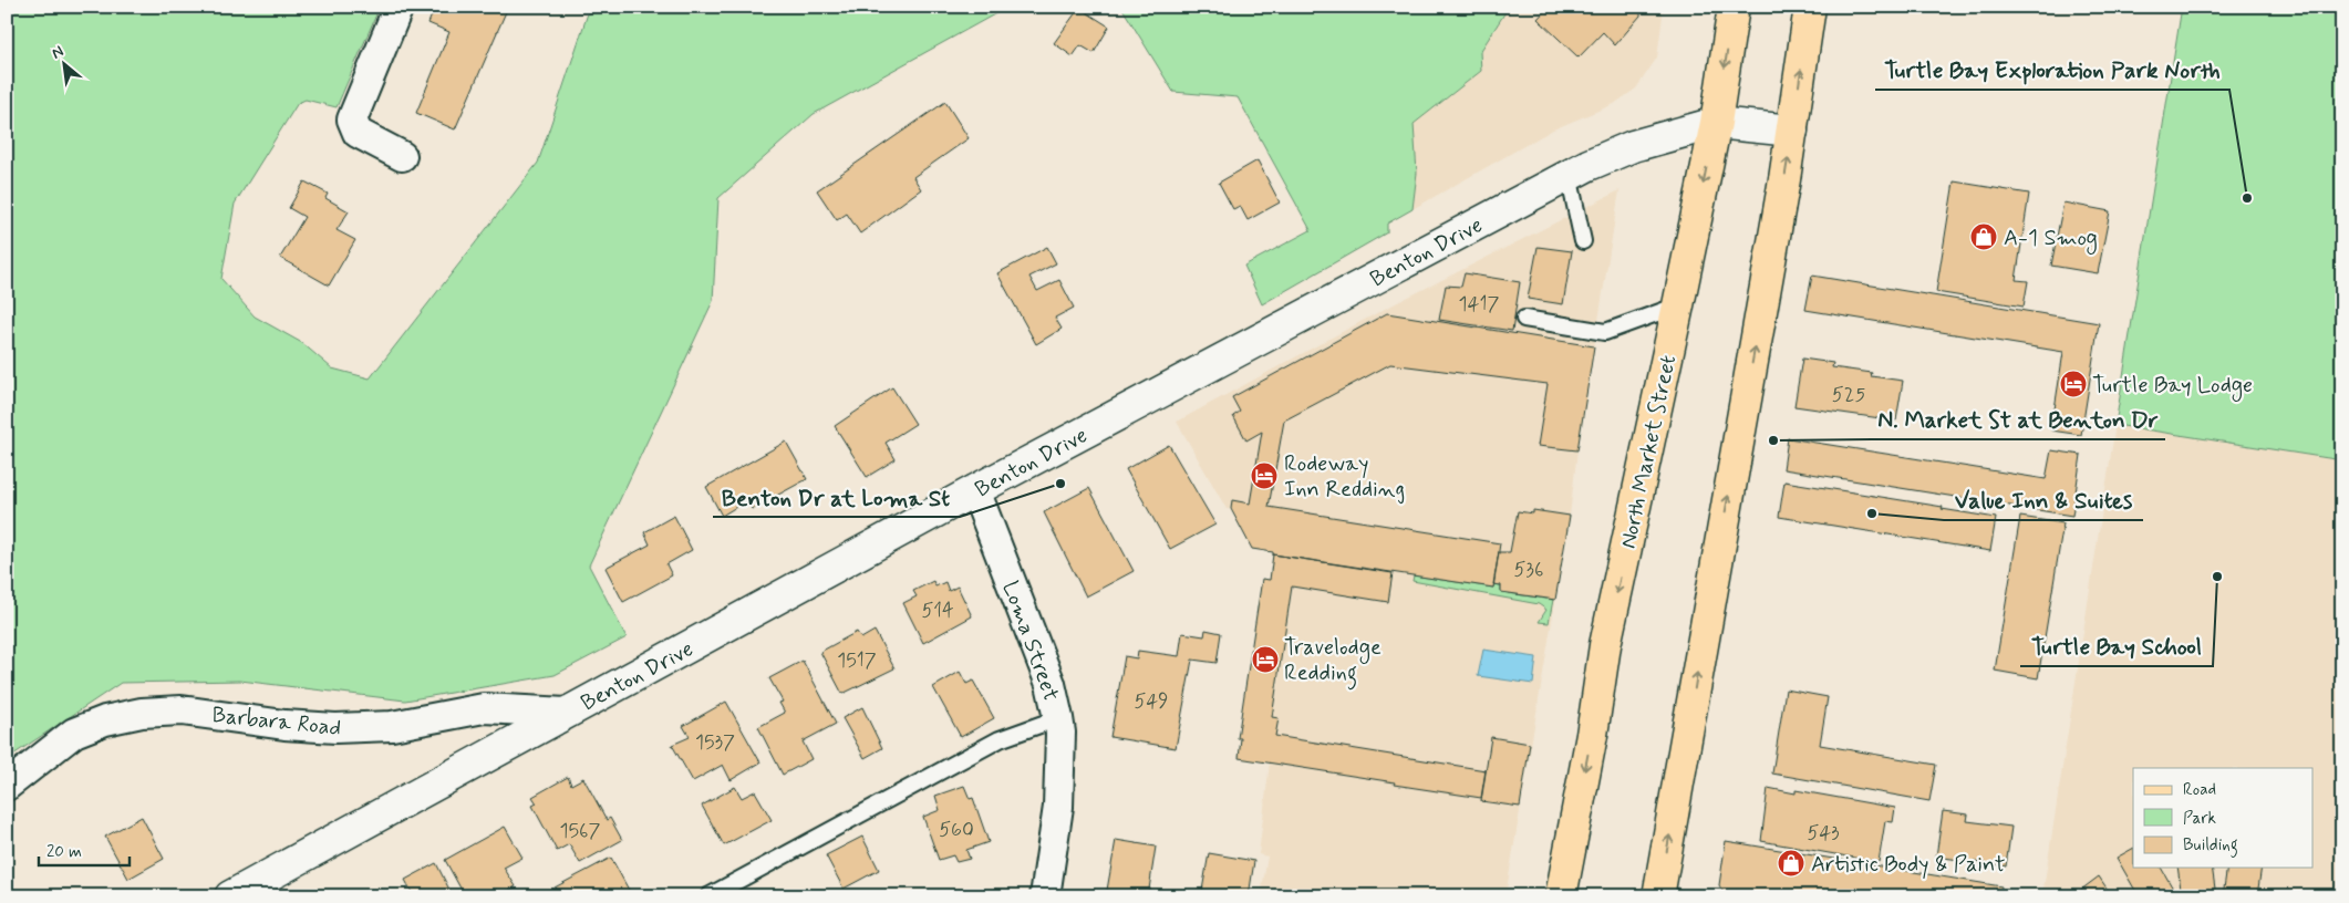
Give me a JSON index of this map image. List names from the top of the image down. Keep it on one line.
{"streets":{"main road":["North Market Street"],"street":["Benton Drive","Loma Street","Barbara Road"]},"crossings":[["Benton Drive","North Market Street"],["Benton Drive","Loma Street"],["Benton Drive","Barbara Road"]],"places":{"other":["Turtle Bay Exploration Park North","N. Market St at Benton Dr","Benton Dr at Loma St","Value Inn & Suites","Turtle Bay School"],"shop":["A-1 Smog","Artistic Body & Paint"],"hotel":["Turtle Bay Lodge","Rodeway Inn Redding","Travelodge Redding"]},"house_numbers":["1417","525","536","514","1517","549","1537","560","1567","543"],"legend":["Road","Park","Building"],"scale_bar":"20 m","north":"top left"}
